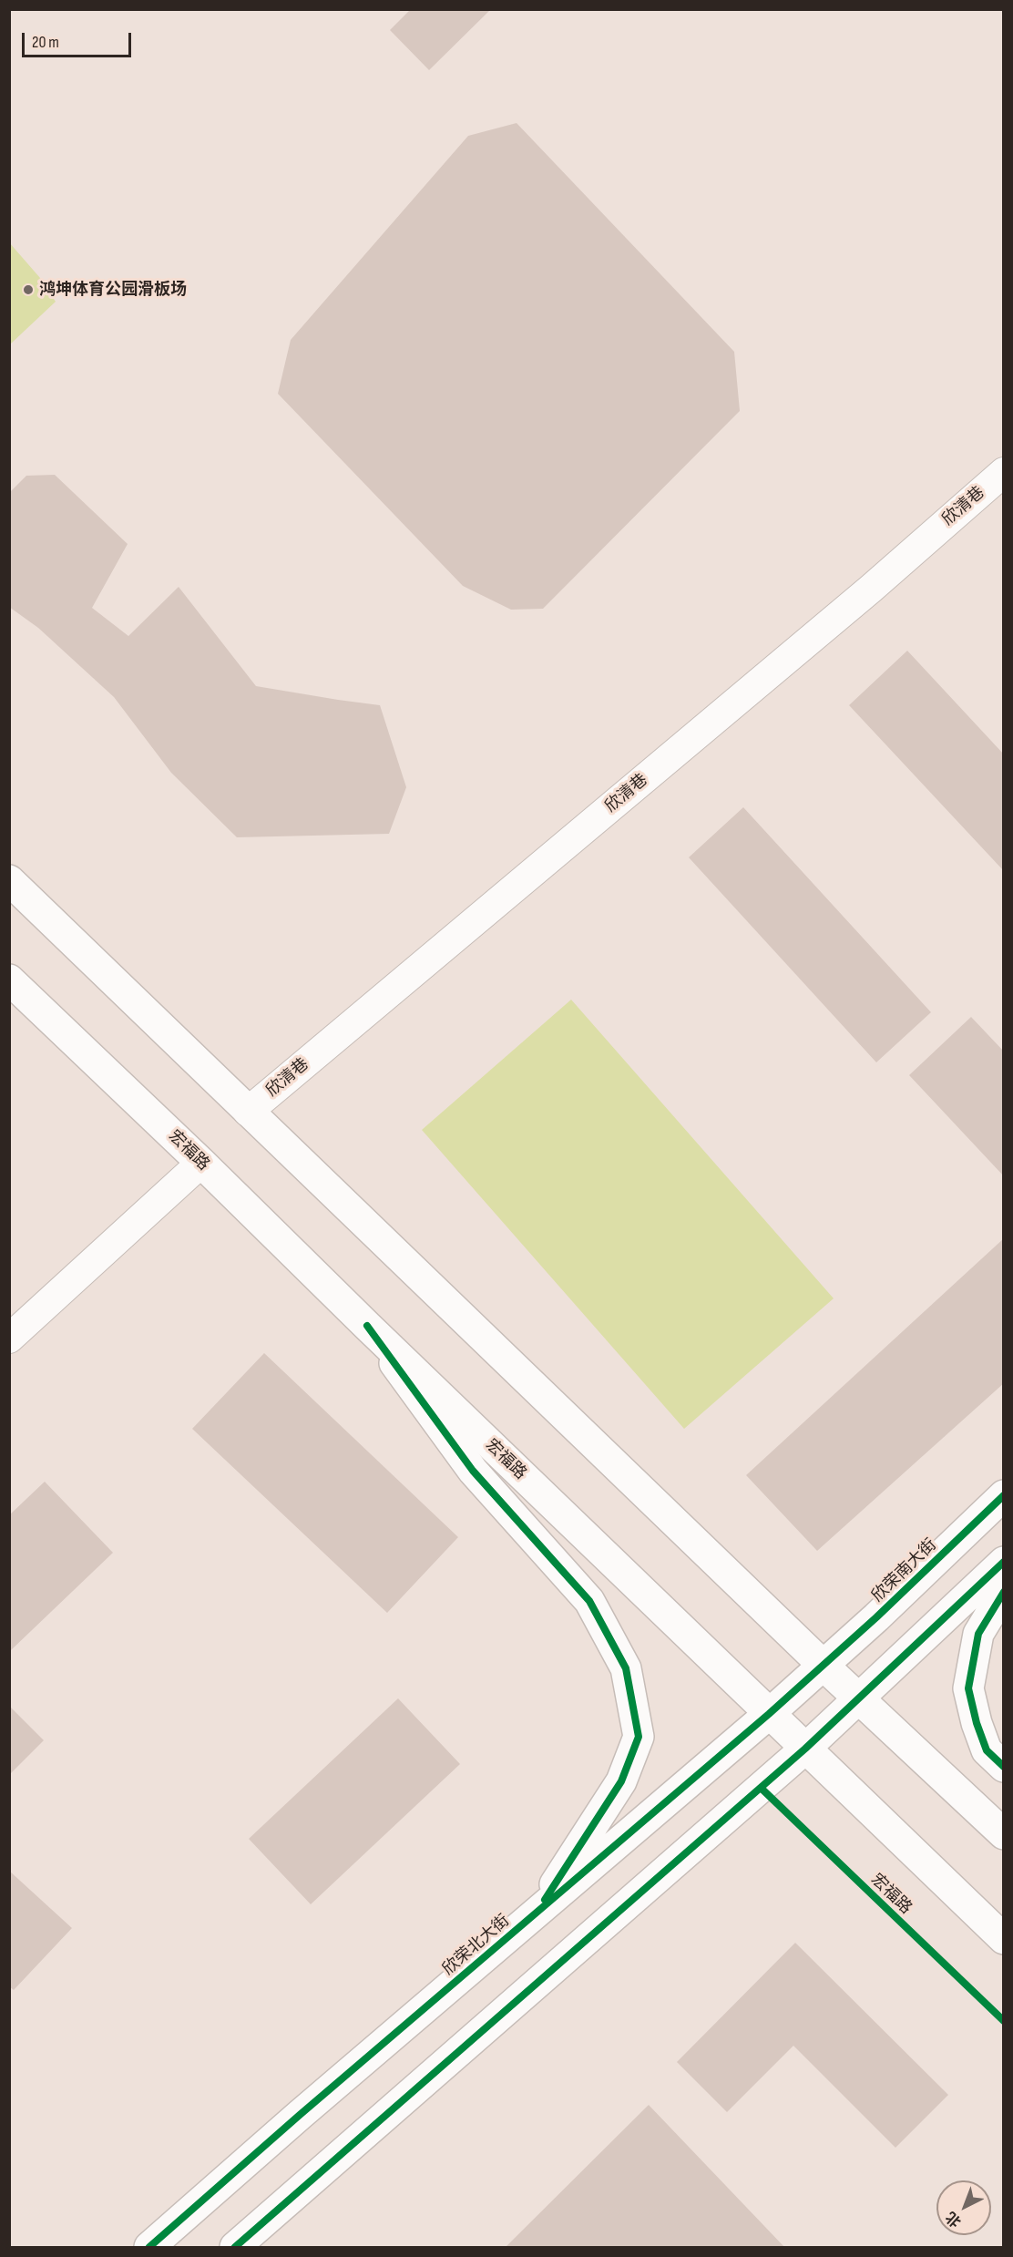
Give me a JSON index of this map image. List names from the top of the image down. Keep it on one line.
{"streets":{"street":["欣清巷","宏福路","欣荣南大街","欣荣北大街"]},"crossings":[["宏福路","欣荣北大街"],["欣荣南大街","欣荣北大街"]],"places":["鸿坤体育公园滑板场"],"scale_bar":"20 m","north":"bottom left"}
